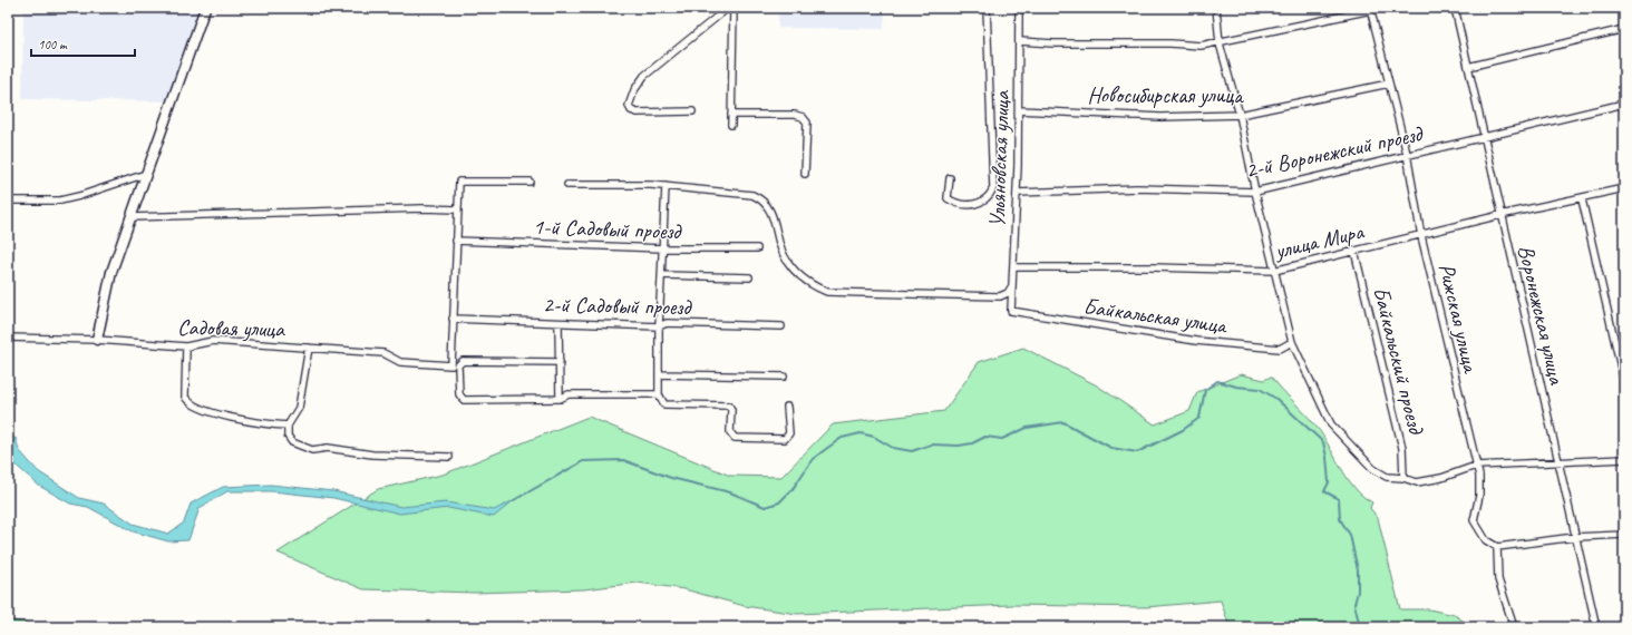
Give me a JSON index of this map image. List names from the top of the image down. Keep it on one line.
{"streets":{"street":["Новосибирская улица","2-й Воронежский проезд","Ульяновская улица","1-й Садовый проезд","улица Мира","2-й Садовый проезд","Воронежская улица","Байкальская улица","Рижская улица","Садовая улица","Байкальский проезд"]},"crossings":[["Новосибирская улица","Ульяновская улица"],["Новосибирская улица","Рижская улица"],["2-й Воронежский проезд","Ульяновская улица"],["2-й Воронежский проезд","Воронежская улица"],["2-й Воронежский проезд","Рижская улица"],["Ульяновская улица","улица Мира"],["Ульяновская улица","Байкальская улица"],["улица Мира","Воронежская улица"],["улица Мира","Рижская улица"],["улица Мира","Байкальский проезд"],["2-й Садовый проезд","Садовая улица"]],"scale_bar":"100 m"}
